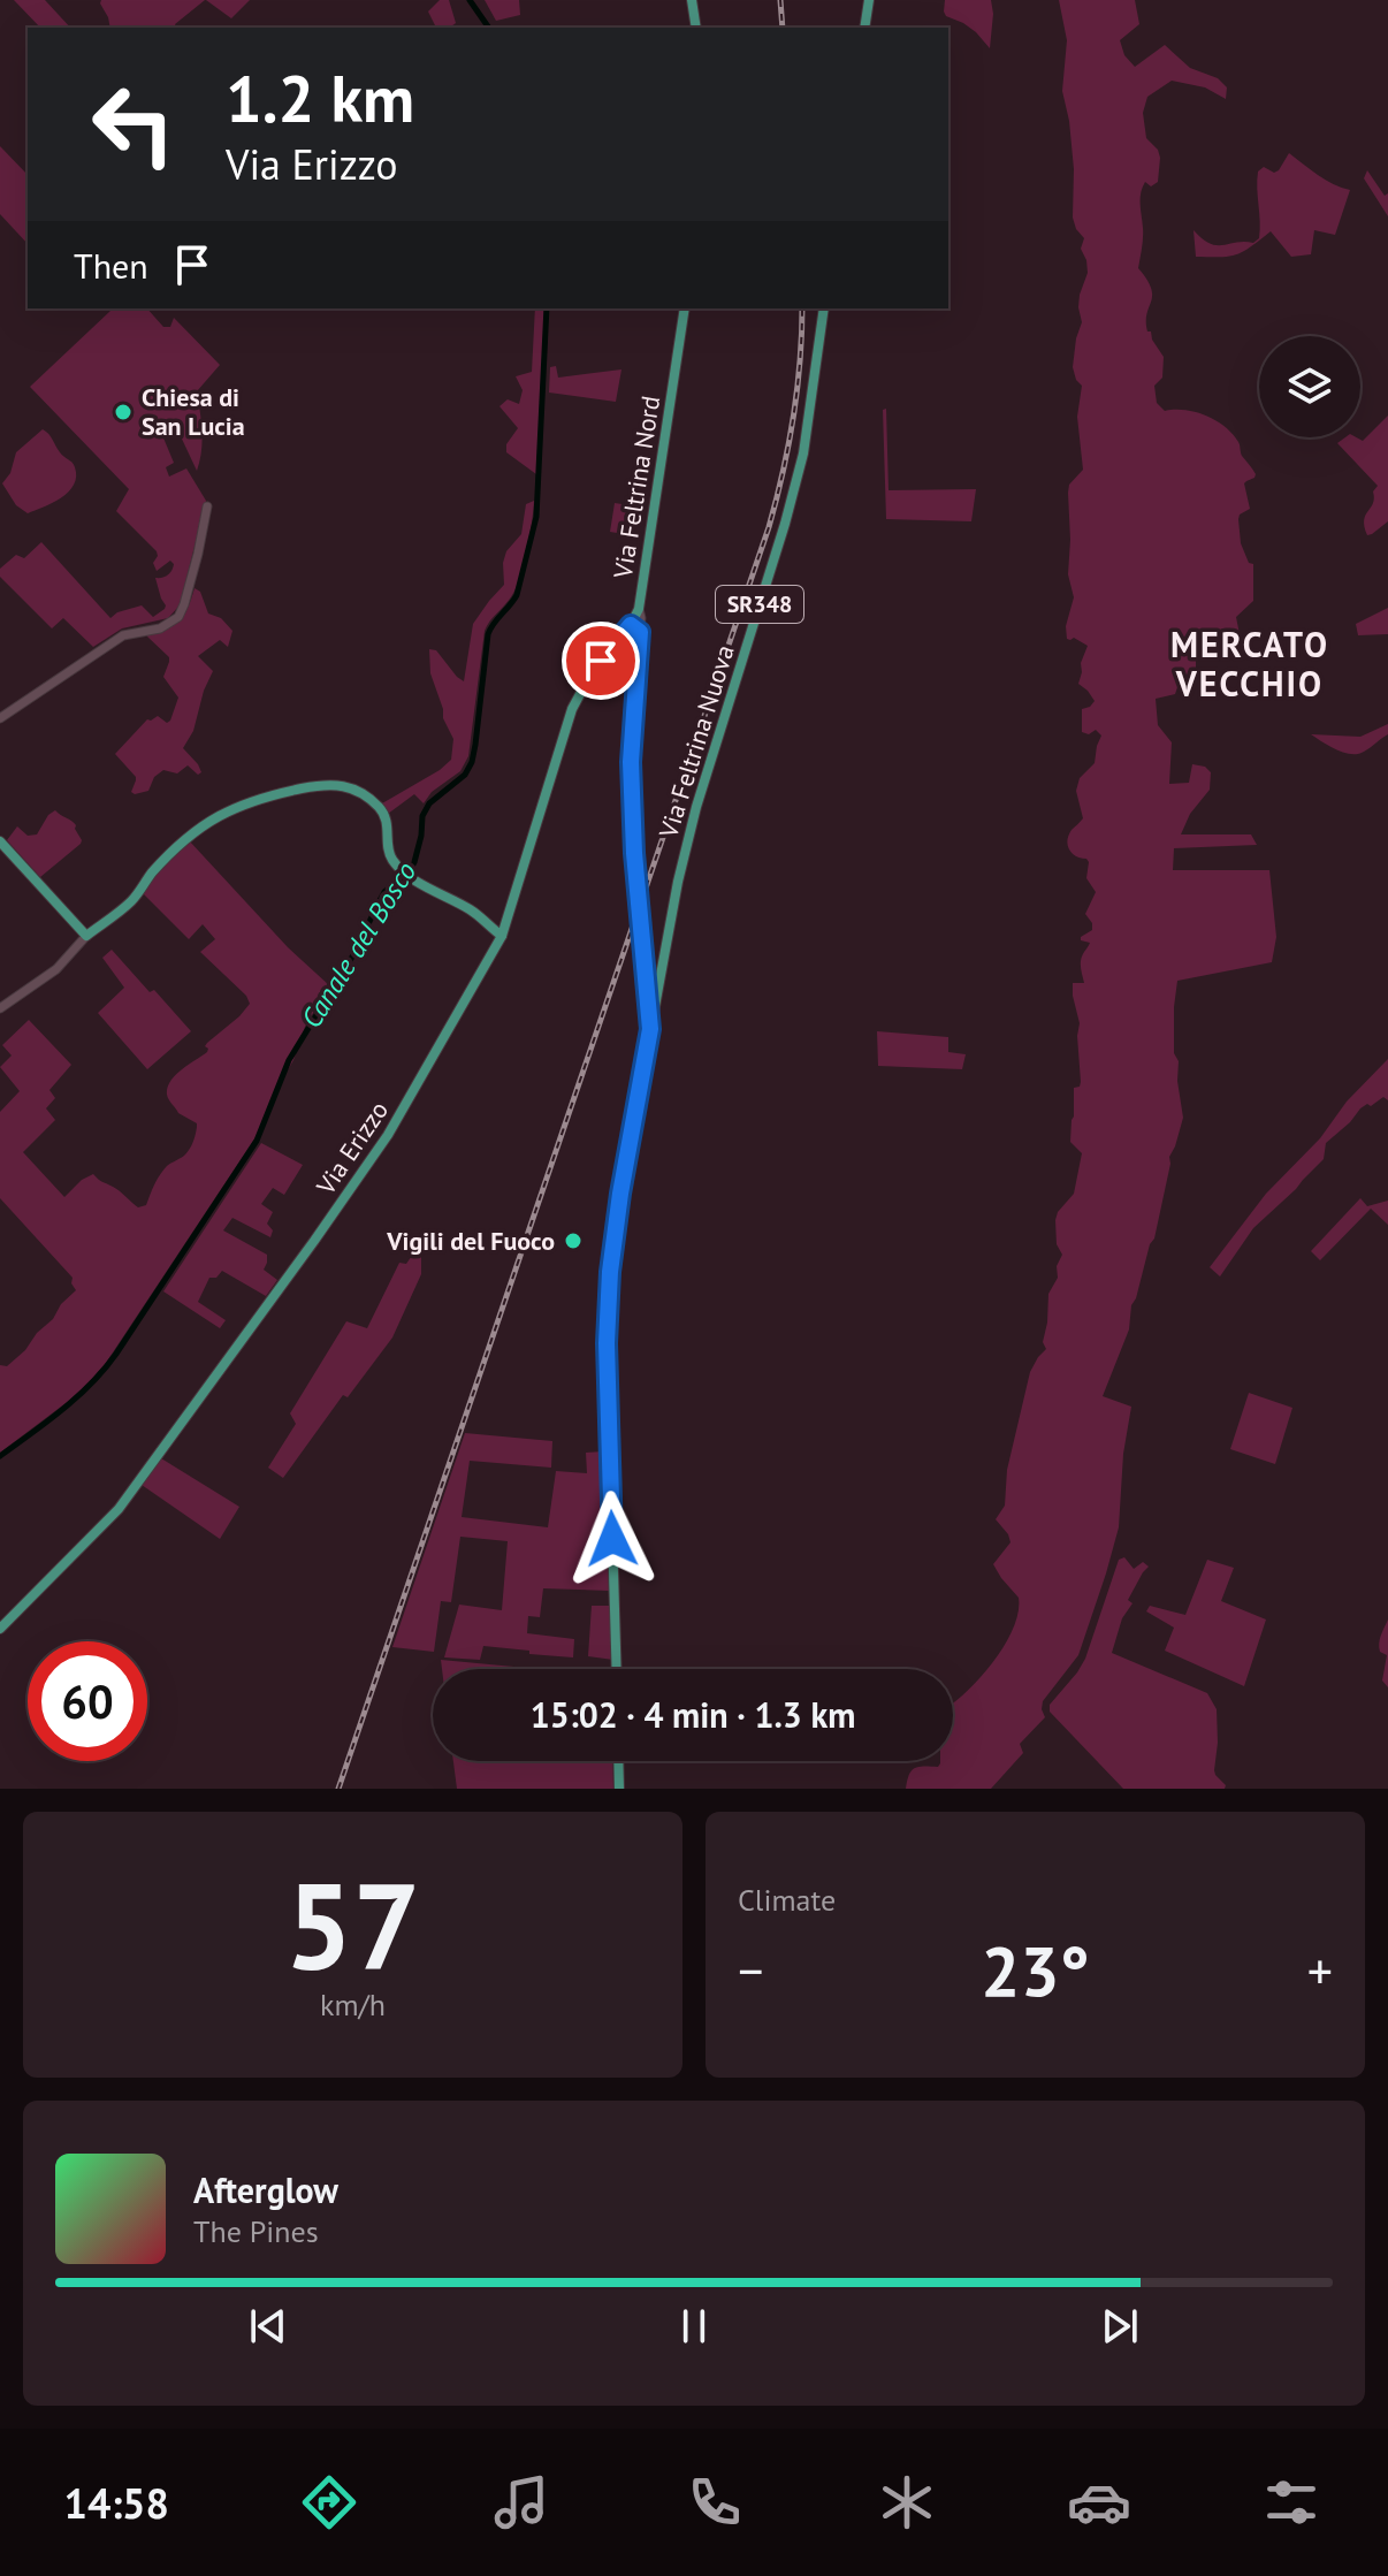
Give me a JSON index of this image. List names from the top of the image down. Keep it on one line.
{"streets":{"main road":["Via Feltrina Nord","SR348","Via Feltrina Nuova","Via Erizzo"]},"crossings":[["Via Feltrina Nord","Via Erizzo"],["SR348","Via Feltrina Nuova"]],"districts":["MERCATO VECCHIO"],"water":["Canale del Bosco"],"places":["Chiesa di San Lucia","Vigili del Fuoco"],"page":{"turn":["1.2 km","Via Erizzo"],"then":"Then","limit":"60","trip":"15:02 · 4 min · 1.3 km","tile":[["57","km/h"],"Climate"],"heat":["−","23°","+"],"song":["Afterglow","The Pines"],"tabs":"14:58"}}
